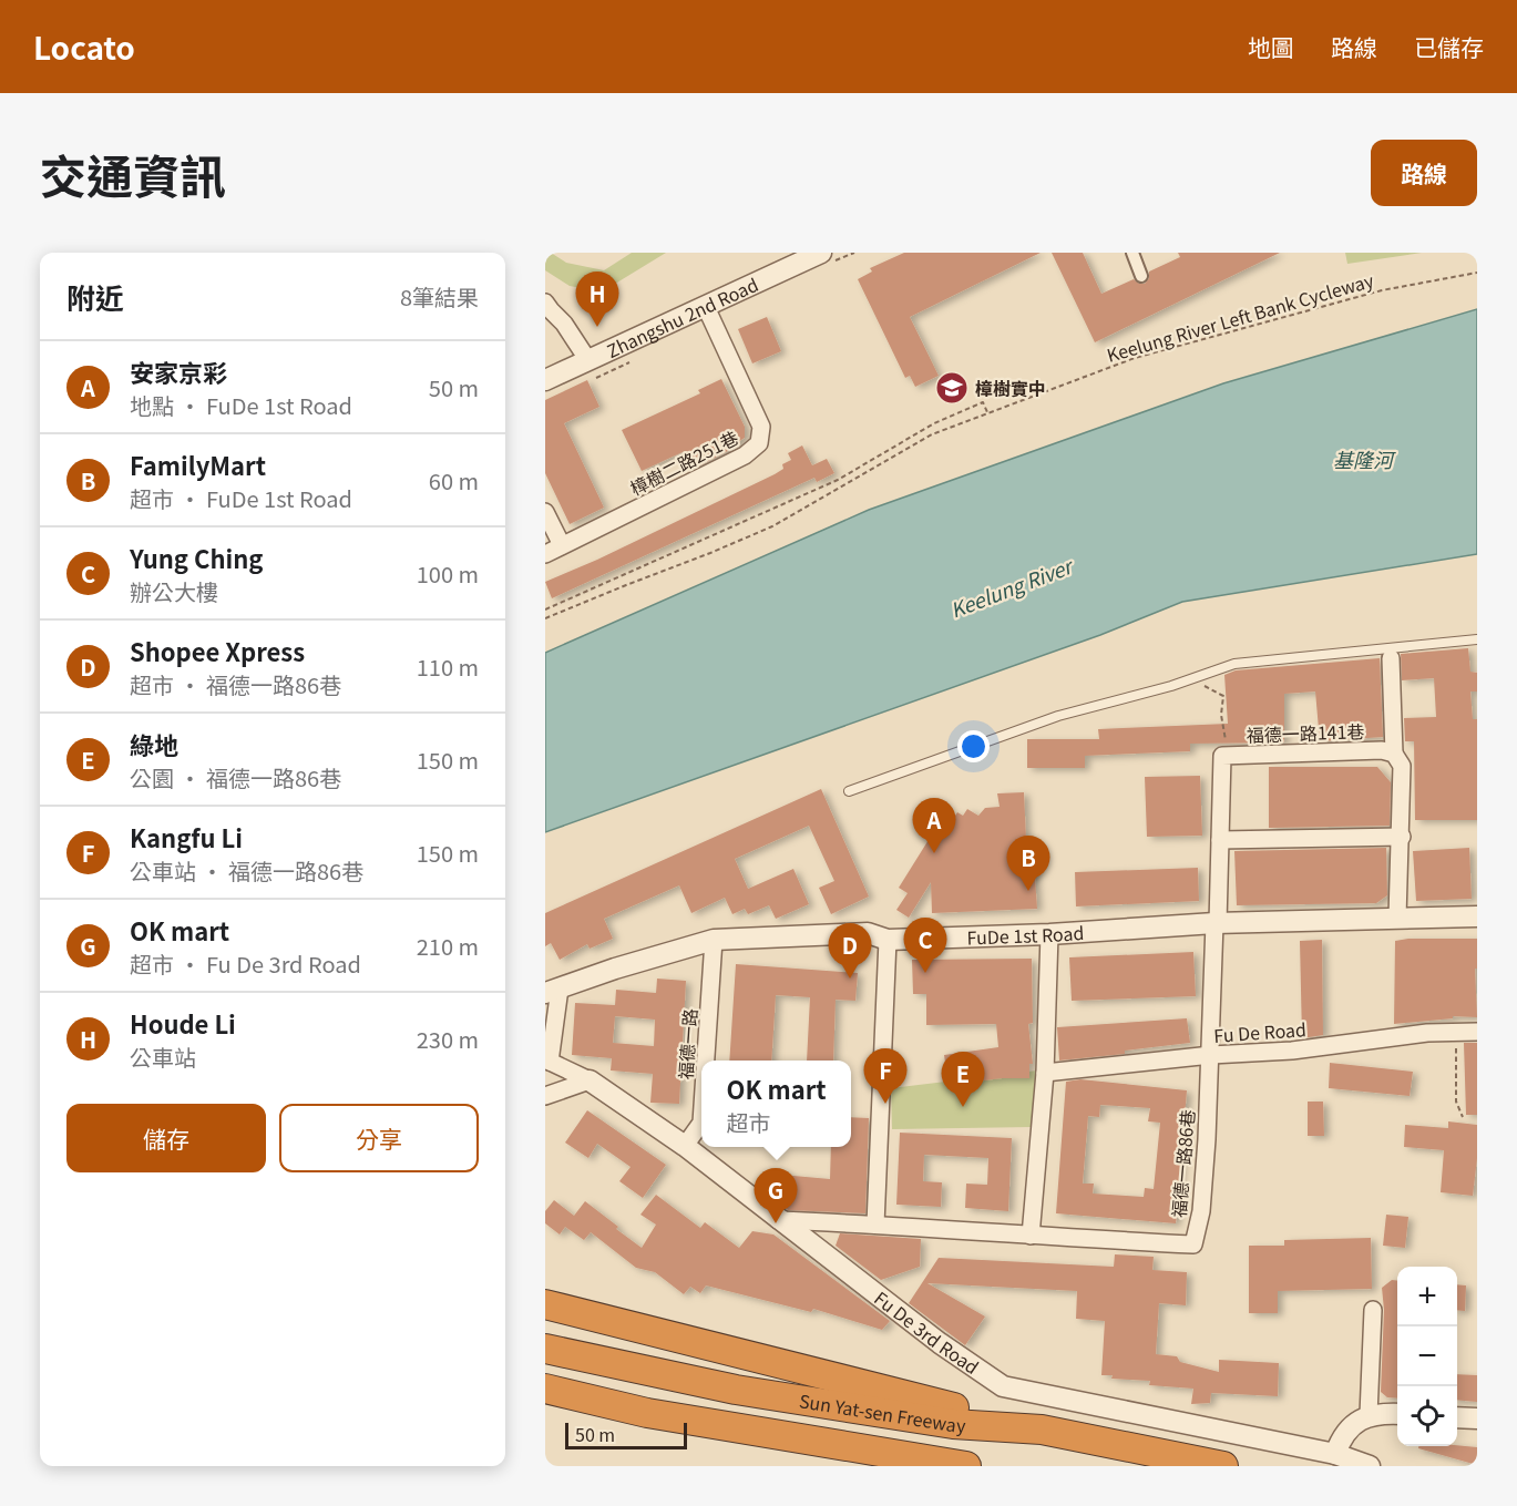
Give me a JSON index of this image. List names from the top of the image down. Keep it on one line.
{"streets":{"highway":["Sun Yat-sen Freeway"],"street":["Zhangshu 2nd Road","樟樹二路251巷","福德一路141巷","FuDe 1st Road","Fu De Road","福德一路","福德一路86巷","Fu De 3rd Road"],"path":["Keelung River Left Bank Cycleway"]},"crossings":[["Zhangshu 2nd Road","樟樹二路251巷"],["福德一路141巷","FuDe 1st Road"],["福德一路141巷","福德一路86巷"],["FuDe 1st Road","福德一路"],["FuDe 1st Road","福德一路86巷"],["Fu De Road","福德一路86巷"],["福德一路","Fu De 3rd Road"],["福德一路86巷","Fu De 3rd Road"]],"water":["基隆河","Keelung River"],"places":{"school or university":["樟樹實中"]},"scale_bar":"50 m","page":{"header":"Locato","nav":["地圖","路線","已儲存"],"title":"交通資訊","buttons":["路線",["儲存","分享"]],"heading":["附近","8筆結果"],"pins":["H","A","B","C","D","F","E","G"],"list":[{"mark":"A","name":"安家京彩","note":"地點 · FuDe 1st Road","value":"50 m"},{"mark":"B","name":"FamilyMart","note":"超市 · FuDe 1st Road","value":"60 m"},{"mark":"C","name":"Yung Ching","note":"辦公大樓","value":"100 m"},{"mark":"D","name":"Shopee Xpress","note":"超市 · 福德一路86巷","value":"110 m"},{"mark":"E","name":"綠地","note":"公園 · 福德一路86巷","value":"150 m"},{"mark":"F","name":"Kangfu Li","note":"公車站 · 福德一路86巷","value":"150 m"},{"mark":"G","name":"OK mart","note":"超市 · Fu De 3rd Road","value":"210 m"},{"mark":"H","name":"Houde Li","note":"公車站","value":"230 m"}],"popup":["OK mart","超市"],"map_buttons":["+","−"],"scale":"50 m"}}
